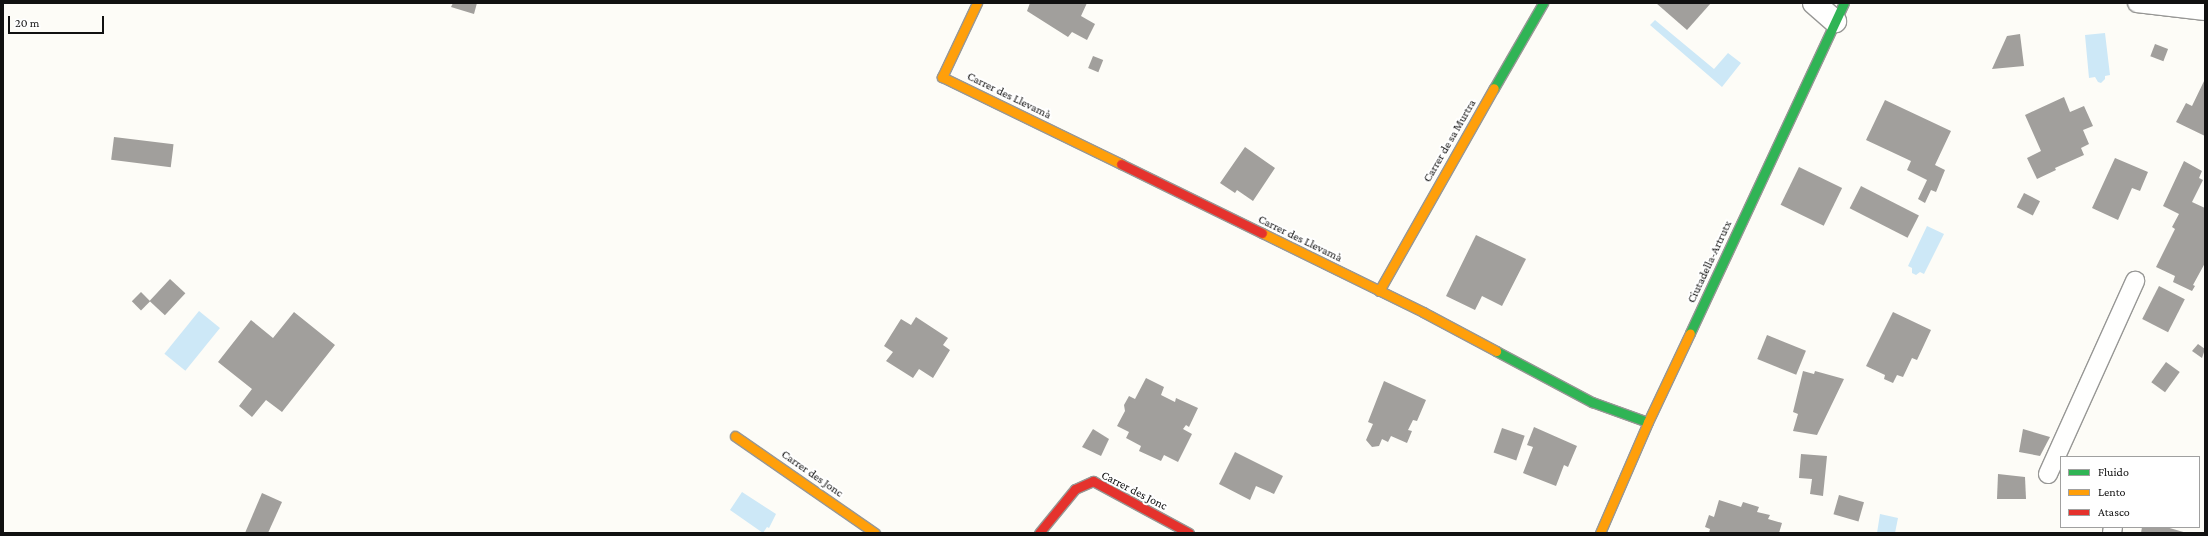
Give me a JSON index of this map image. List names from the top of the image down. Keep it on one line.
{"streets":{"street":["Carrer des Llevamà","Carrer de sa Murtra","Ciutadella-Artrutx","Carrer des Jonc"]},"crossings":[["Carrer des Llevamà","Carrer de sa Murtra"],["Carrer des Llevamà","Ciutadella-Artrutx"]],"legend":["Fluido","Lento","Atasco"],"scale_bar":"20 m"}
